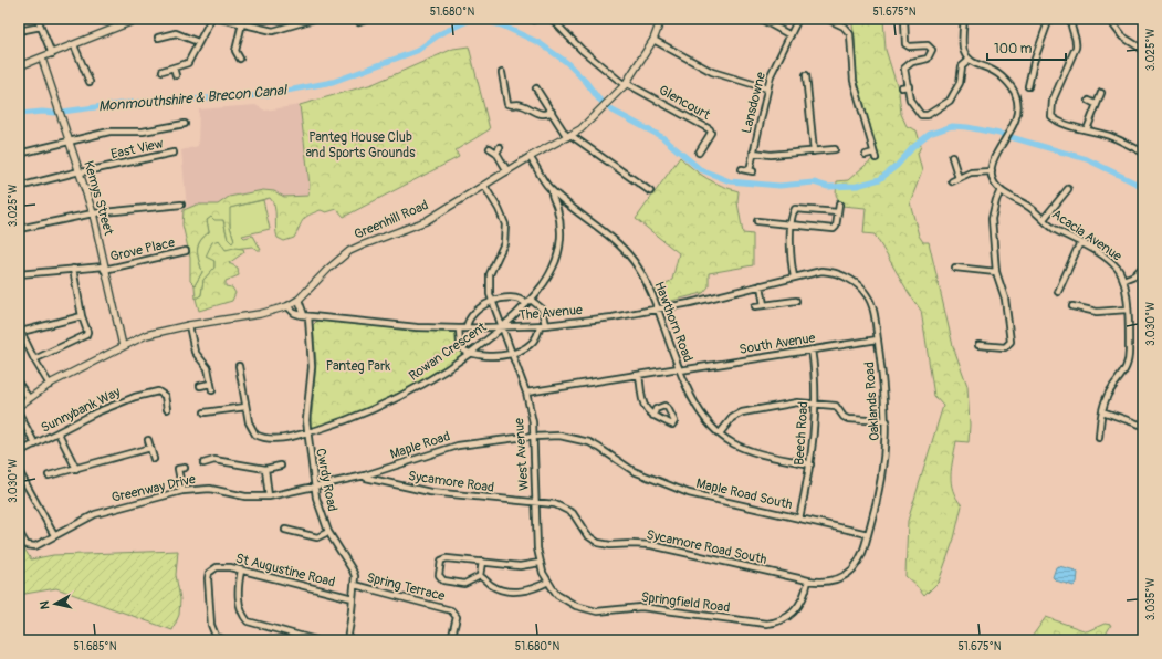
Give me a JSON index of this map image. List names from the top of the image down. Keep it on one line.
{"streets":{"street":["Glencourt","Lansdowne","East View","Kemys Street","Greenhill Road","Acacia Avenue","Grove Place","The Avenue","Hawthorn Road","South Avenue","Rowan Crescent","Oaklands Road","Sunnybank Way","Beech Road","Maple Road","West Avenue","Cwrdy Road","Sycamore Road","Greenway Drive","Maple Road South","Sycamore Road South","St Augustine Road","Spring Terrace","Springfield Road"]},"crossings":[["Glencourt","Greenhill Road"],["East View","Kemys Street"],["Kemys Street","Greenhill Road"],["Kemys Street","Grove Place"],["Greenhill Road","The Avenue"],["Greenhill Road","Hawthorn Road"],["Greenhill Road","West Avenue"],["Greenhill Road","Cwrdy Road"],["The Avenue","Hawthorn Road"],["The Avenue","Rowan Crescent"],["The Avenue","Oaklands Road"],["The Avenue","West Avenue"],["The Avenue","Cwrdy Road"],["Hawthorn Road","South Avenue"],["Hawthorn Road","Rowan Crescent"],["Hawthorn Road","Beech Road"],["South Avenue","Oaklands Road"],["South Avenue","Beech Road"],["South Avenue","West Avenue"],["Rowan Crescent","West Avenue"],["Rowan Crescent","Cwrdy Road"],["Oaklands Road","Maple Road South"],["Oaklands Road","Sycamore Road South"],["Oaklands Road","Springfield Road"],["Beech Road","Maple Road South"],["Maple Road","West Avenue"],["Maple Road","Cwrdy Road"],["Maple Road","Sycamore Road"],["Maple Road","Greenway Drive"],["Maple Road","Maple Road South"],["West Avenue","Sycamore Road"],["West Avenue","Sycamore Road South"],["West Avenue","Springfield Road"],["Cwrdy Road","Greenway Drive"],["Cwrdy Road","St Augustine Road"],["Cwrdy Road","Spring Terrace"],["Sycamore Road","Sycamore Road South"],["Sycamore Road South","Springfield Road"]],"water":["Monmouthshire & Brecon Canal"],"parks":["Panteg House Club and Sports Grounds","Panteg Park"],"scale_bar":"100 m","north":"left","coordinates":["51.680°N","51.675°N","3.025°W","3.030°W","3.035°W","51.685°N"]}
